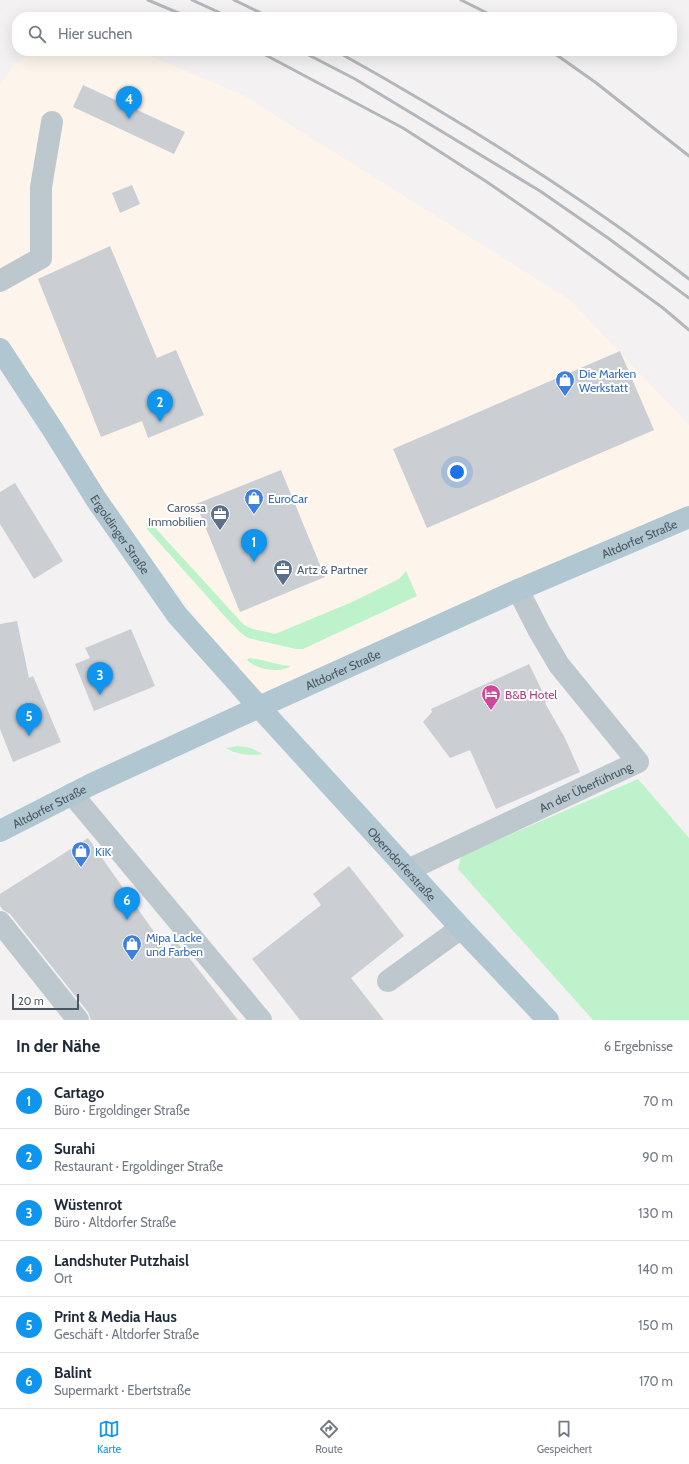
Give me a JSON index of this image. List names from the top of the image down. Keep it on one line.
{"streets":{"main road":["Ergoldinger Straße","Altdorfer Straße","Oberndorferstraße"],"street":["An der Überführung"]},"crossings":[["Ergoldinger Straße","Altdorfer Straße"],["Ergoldinger Straße","Oberndorferstraße"],["Altdorfer Straße","An der Überführung"],["Altdorfer Straße","Oberndorferstraße"],["An der Überführung","Oberndorferstraße"]],"places":{"shop":["Die Marken Werkstatt","EuroCar","KiK","Mipa Lacke und Farben"],"office":["Carossa Immobilien","Artz & Partner"],"hotel":["B&B Hotel"]},"scale_bar":"20 m","page":{"search":"Hier suchen","pins":["4","2","1","3","5","6"],"scale":"20 m","heading":["In der Nähe","6 Ergebnisse"],"list":[{"mark":"1","name":"Cartago","note":"Büro · Ergoldinger Straße","value":"70 m"},{"mark":"2","name":"Surahi","note":"Restaurant · Ergoldinger Straße","value":"90 m"},{"mark":"3","name":"Wüstenrot","note":"Büro · Altdorfer Straße","value":"130 m"},{"mark":"4","name":"Landshuter Putzhaisl","note":"Ort","value":"140 m"},{"mark":"5","name":"Print & Media Haus","note":"Geschäft · Altdorfer Straße","value":"150 m"},{"mark":"6","name":"Balint","note":"Supermarkt · Ebertstraße","value":"170 m"}],"nav":["Karte","Route","Gespeichert"]}}
